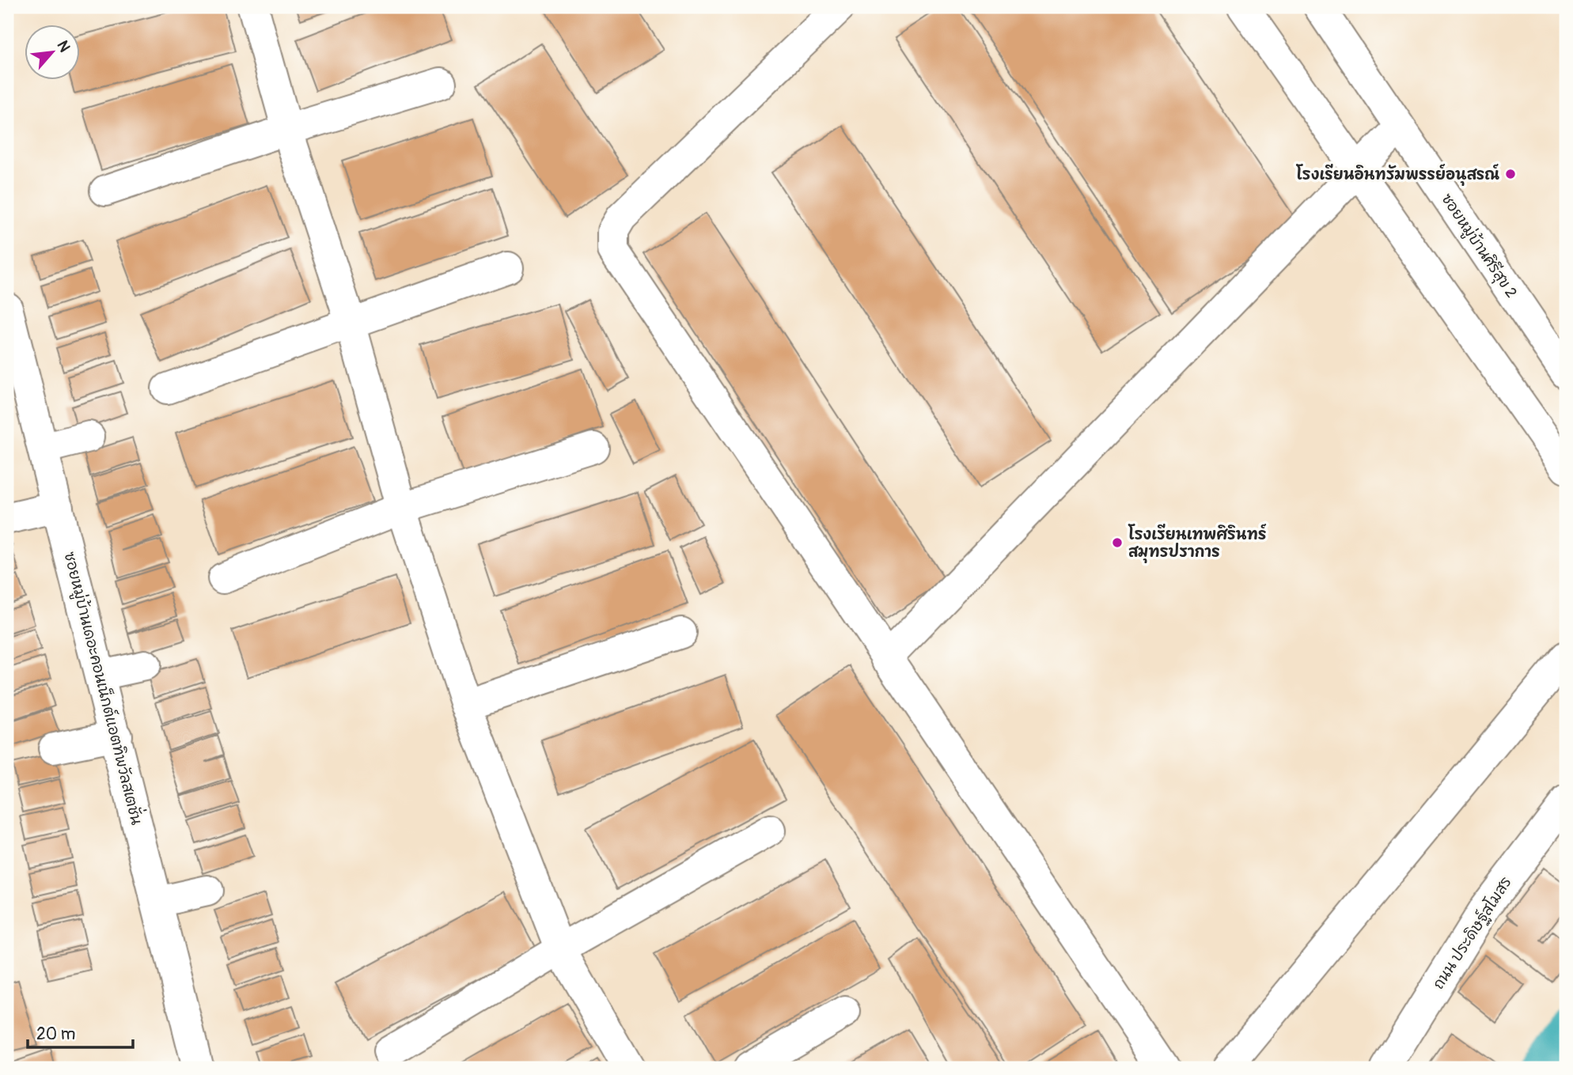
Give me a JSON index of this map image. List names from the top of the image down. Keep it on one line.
{"streets":{"street":["ซอยหมู่บ้านศิรีสุข 2","ซอยหมู่บ้านเดอะคอนเน็กต์แอตทิพวัลสเตชั่น","ถนน ประดิษฐ์สโมสร"]},"places":["โรงเรียนอินทรัมพรรย์อนุสรณ์","โรงเรียนเทพศิรินทร์ สมุทรปราการ"],"scale_bar":"20 m","north":"top right"}
